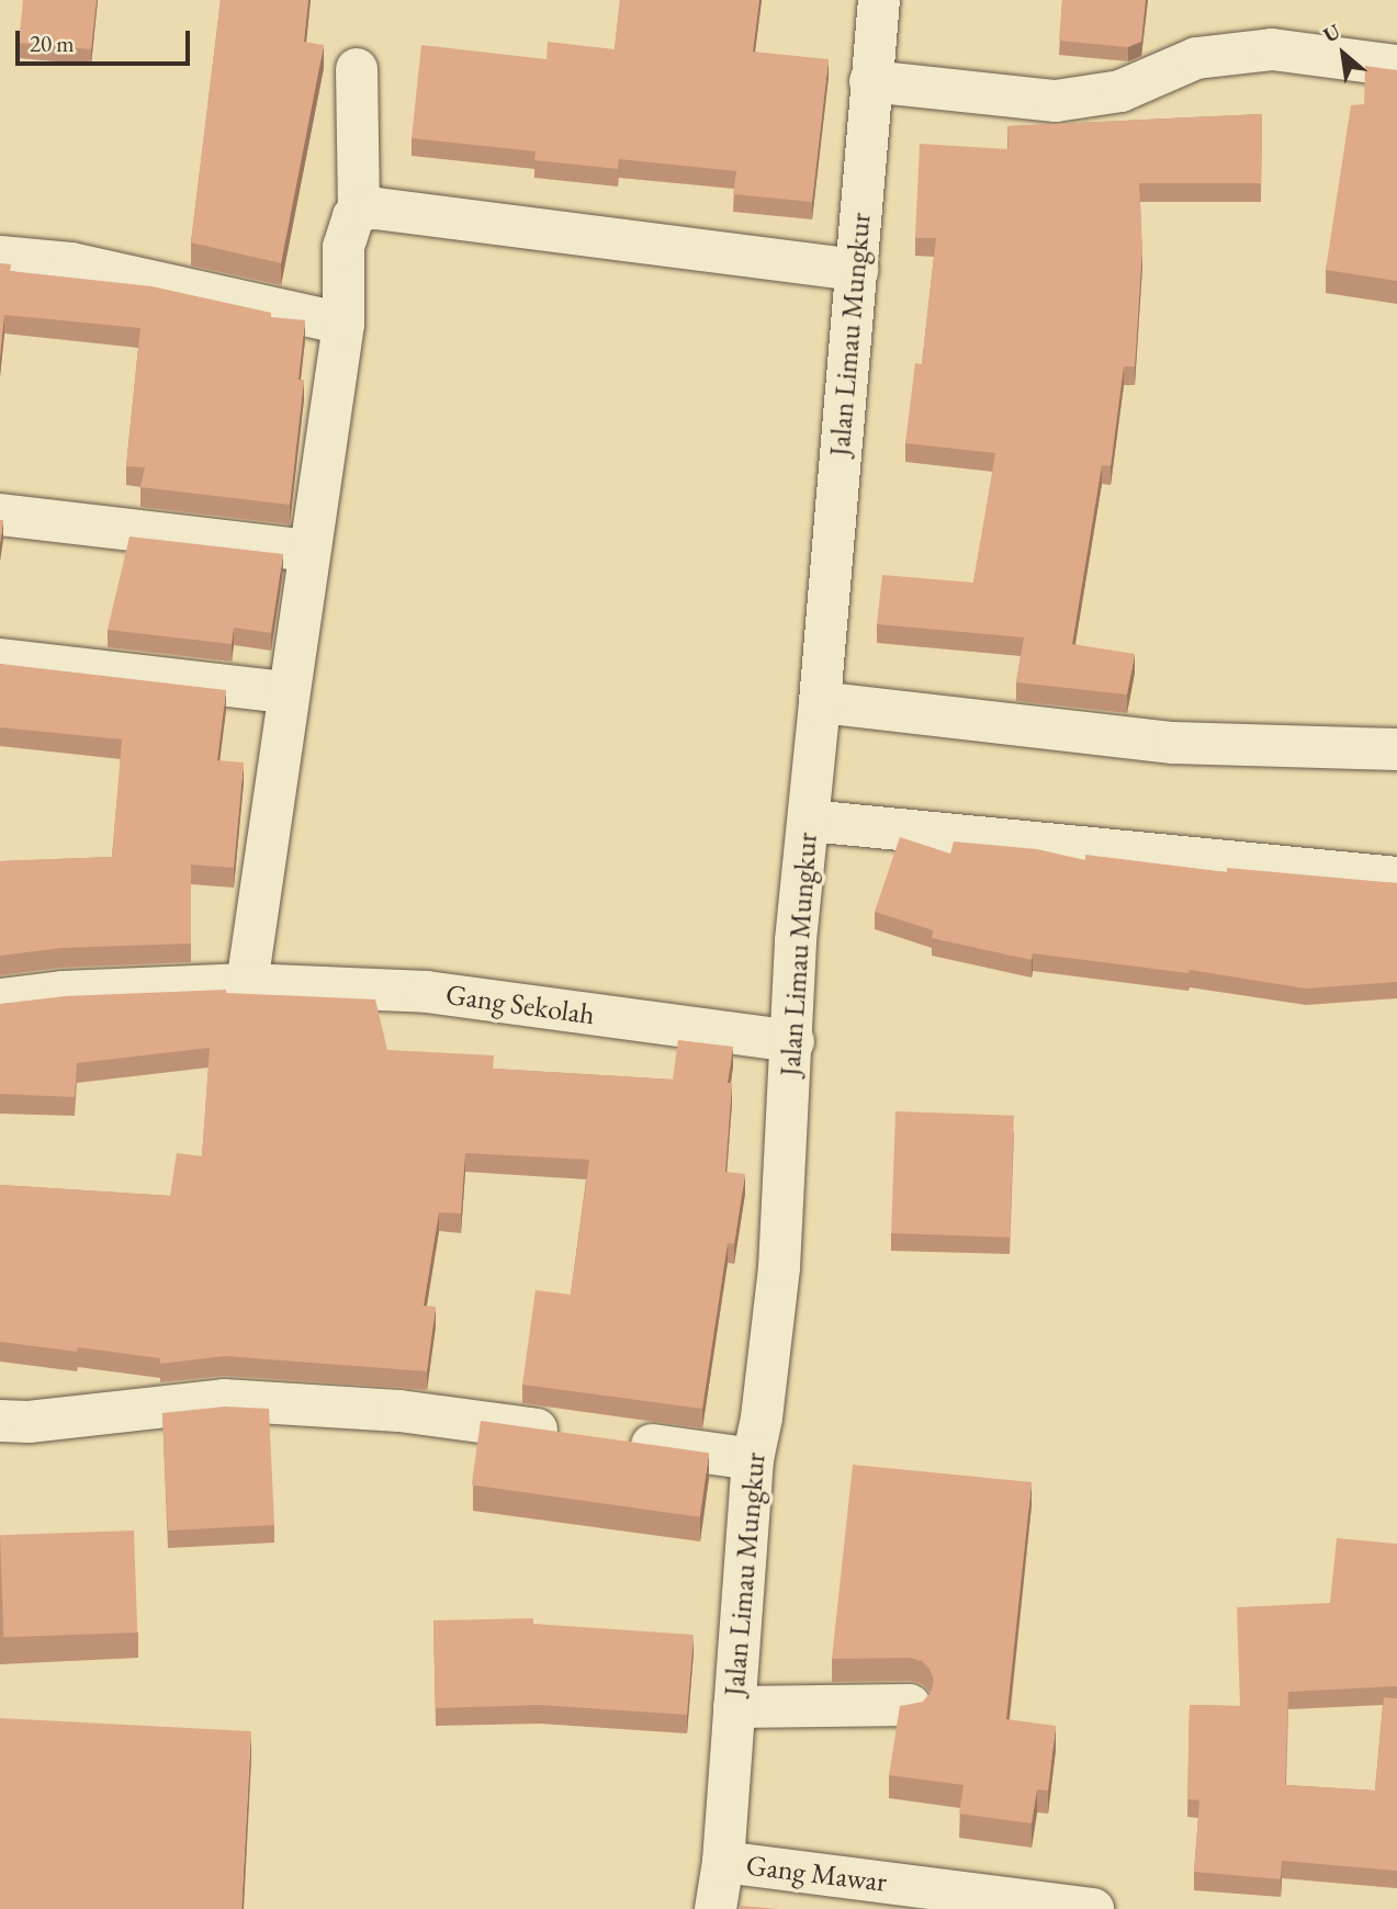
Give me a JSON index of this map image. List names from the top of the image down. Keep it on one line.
{"streets":{"street":["Jalan Limau Mungkur","Gang Sekolah","Gang Mawar"]},"crossings":[["Jalan Limau Mungkur","Gang Sekolah"],["Jalan Limau Mungkur","Gang Mawar"]],"scale_bar":"20 m","north":"top left"}
